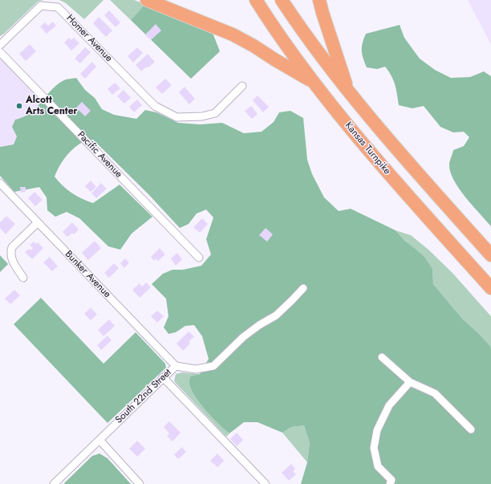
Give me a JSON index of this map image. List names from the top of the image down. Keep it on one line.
{"streets":{"highway":["Kansas Turnpike"],"street":["Homer Avenue","Pacific Avenue","Bunker Avenue","South 22nd Street"]},"crossings":[["Bunker Avenue","South 22nd Street"]],"places":["Alcott Arts Center"]}
